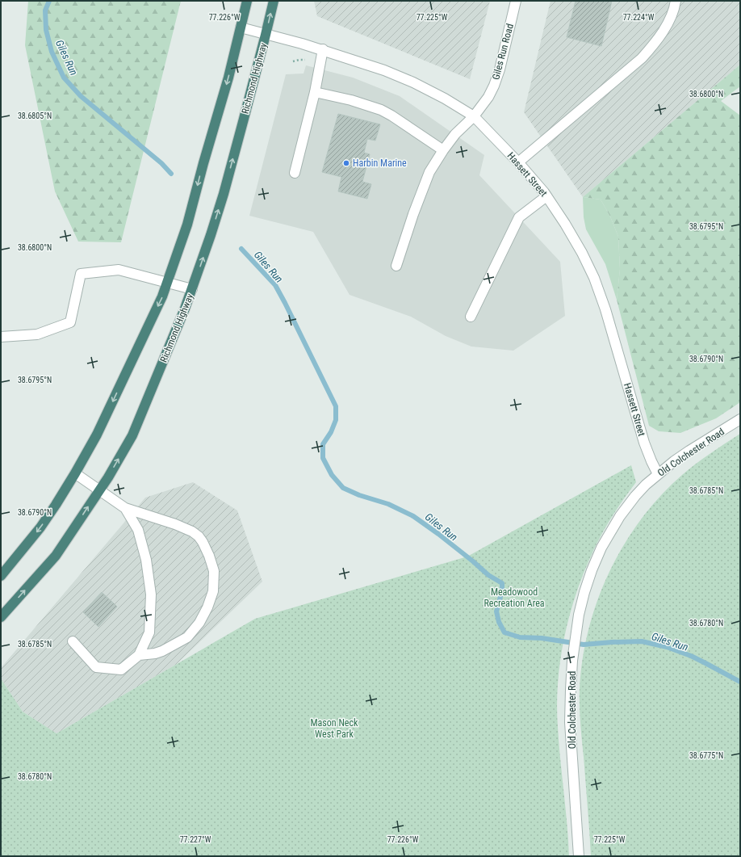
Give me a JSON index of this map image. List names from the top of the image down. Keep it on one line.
{"streets":{"highway":["Richmond Highway"],"street":["Giles Run Road","Hassett Street","Old Colchester Road"]},"crossings":[["Giles Run Road","Hassett Street"],["Richmond Highway","Hassett Street"],["Hassett Street","Old Colchester Road"]],"water":["Giles Run"],"parks":["Meadowood Recreation Area","Mason Neck West Park"],"places":["Harbin Marine"],"coordinates":["77.226°W","77.225°W","77.224°W","38.6800°N","38.6805°N","38.6795°N","38.6790°N","38.6785°N","38.6780°N","38.6775°N","77.227°W"]}
